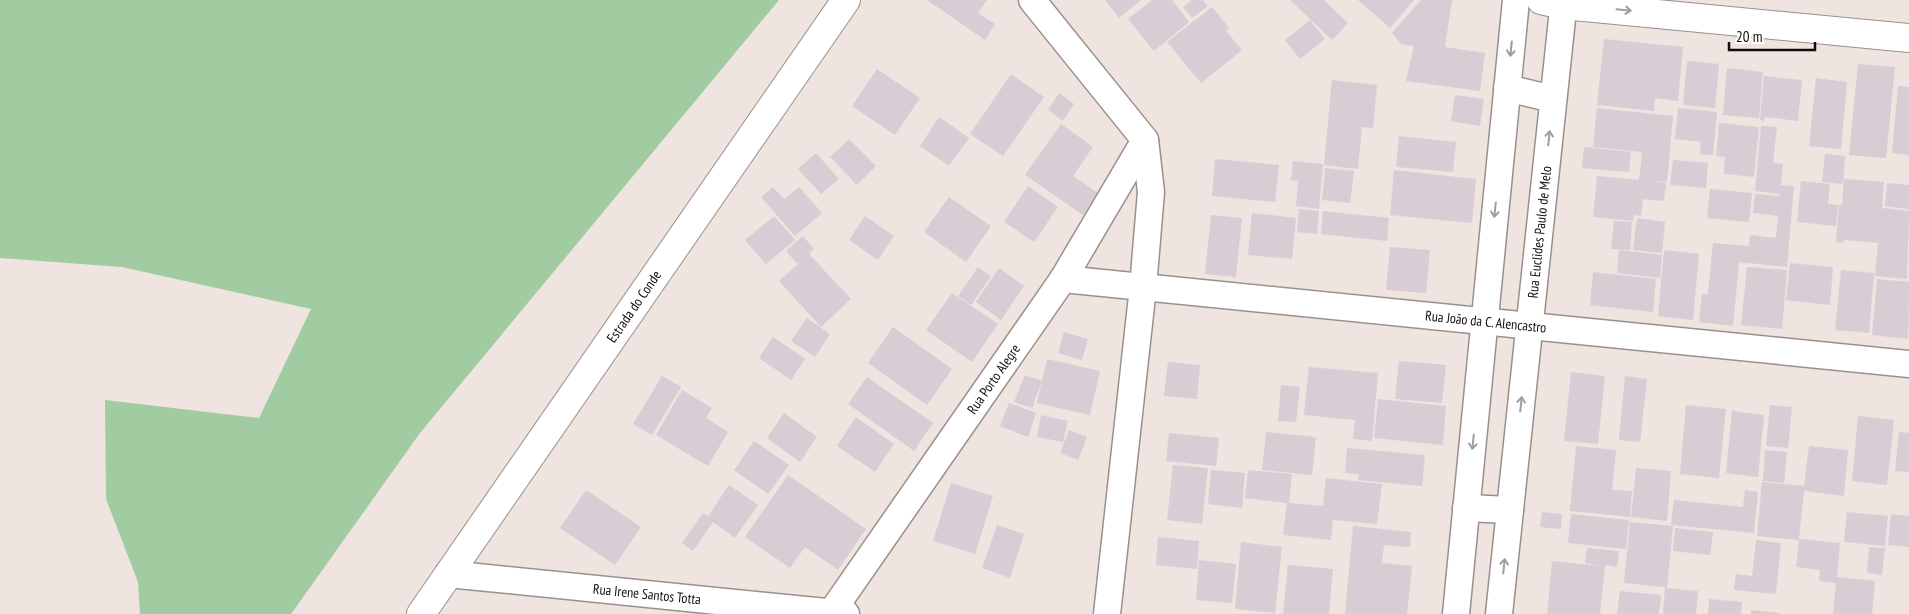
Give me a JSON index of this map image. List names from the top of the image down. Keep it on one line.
{"streets":{"main road":["Estrada do Conde"],"street":["Rua Euclides Paulo de Melo","Rua João da C. Alencastro","Rua Porto Alegre","Rua Irene Santos Totta"]},"crossings":[["Rua Euclides Paulo de Melo","Rua João da C. Alencastro"],["Estrada do Conde","Rua Irene Santos Totta"],["Rua João da C. Alencastro","Rua Porto Alegre"],["Rua Porto Alegre","Rua Irene Santos Totta"]],"scale_bar":"20 m"}
